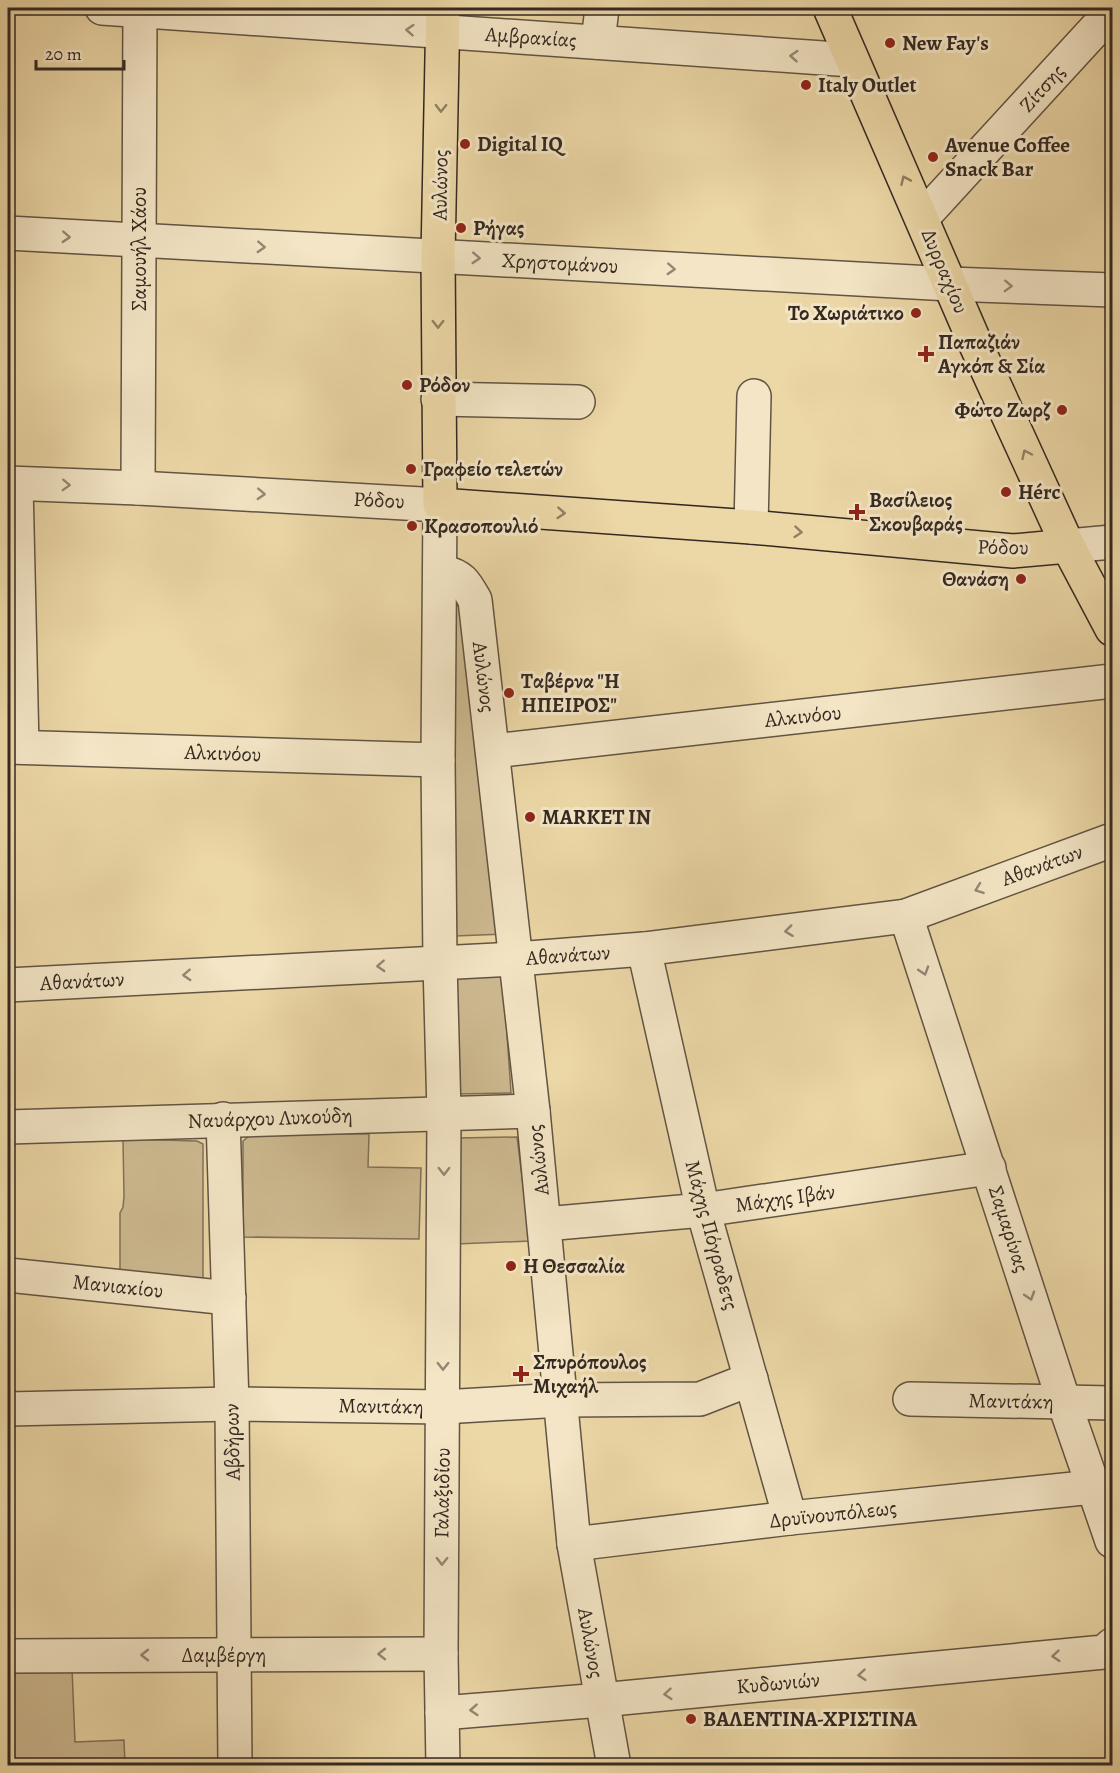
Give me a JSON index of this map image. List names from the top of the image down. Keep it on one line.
{"streets":{"main road":["Αυλώνος","Δυρραχίου","Ρόδου"],"street":["Αμβρακίας","Ζίτσης","Σαμουήλ Χάου","Χρηστομάνου","Αλκινόου","Αθανάτων","Ναυάρχου Λυκούδη","Μάχης Ιβάν","Σαμαρίνας","Μάχης Πόγραδετς","Μανιακίου","Μανιτάκη","Αβδήρων","Γαλαξιδίου","Δρυϊνουπόλεως","Δαμβέργη","Κυδωνιών"]},"crossings":[["Αμβρακίας","Αυλώνος"],["Αμβρακίας","Σαμουήλ Χάου"],["Αμβρακίας","Δυρραχίου"],["Ζίτσης","Δυρραχίου"],["Αυλώνος","Χρηστομάνου"],["Αυλώνος","Ρόδου"],["Αυλώνος","Αλκινόου"],["Αυλώνος","Αθανάτων"],["Αυλώνος","Ναυάρχου Λυκούδη"],["Αυλώνος","Μάχης Ιβάν"],["Αυλώνος","Μανιτάκη"],["Αυλώνος","Γαλαξιδίου"],["Αυλώνος","Δρυϊνουπόλεως"],["Αυλώνος","Κυδωνιών"],["Σαμουήλ Χάου","Χρηστομάνου"],["Σαμουήλ Χάου","Ρόδου"],["Χρηστομάνου","Δυρραχίου"],["Δυρραχίου","Ρόδου"],["Αθανάτων","Σαμαρίνας"],["Αθανάτων","Μάχης Πόγραδετς"],["Ναυάρχου Λυκούδη","Αβδήρων"],["Ναυάρχου Λυκούδη","Γαλαξιδίου"],["Μάχης Ιβάν","Σαμαρίνας"],["Μάχης Ιβάν","Μάχης Πόγραδετς"],["Σαμαρίνας","Μανιτάκη"],["Σαμαρίνας","Δρυϊνουπόλεως"],["Μάχης Πόγραδετς","Μανιτάκη"],["Μάχης Πόγραδετς","Δρυϊνουπόλεως"],["Μανιακίου","Αβδήρων"],["Μανιτάκη","Αβδήρων"],["Μανιτάκη","Γαλαξιδίου"],["Αβδήρων","Δαμβέργη"],["Γαλαξιδίου","Δαμβέργη"],["Γαλαξιδίου","Κυδωνιών"]],"one_way":["Αμβρακίας","Χρηστομάνου","Δυρραχίου","Ρόδου","Αθανάτων","Σαμαρίνας","Γαλαξιδίου","Δαμβέργη","Κυδωνιών"],"places":{"other":["New Fay's","Italy Outlet","Digital IQ","Avenue Coffee Snack Bar","Ρήγας","Το Χωριάτικο","Ρόδον","Φώτο Ζωρζ","Γραφείο τελετών","Hérc","Κρασοπουλιό","Θανάση","Ταβέρνα \"Η ΗΠΕΙΡΟΣ\"","MARKET IN","Η Θεσσαλία","ΒΑΛΕΝΤΙΝΑ-ΧΡΙΣΤΙΝΑ"],"health":["Παπαζιάν Αγκόπ & Σία","Βασίλειος Σκουβαράς","Σπυρόπουλος Μιχαήλ"]},"scale_bar":"20 m"}
